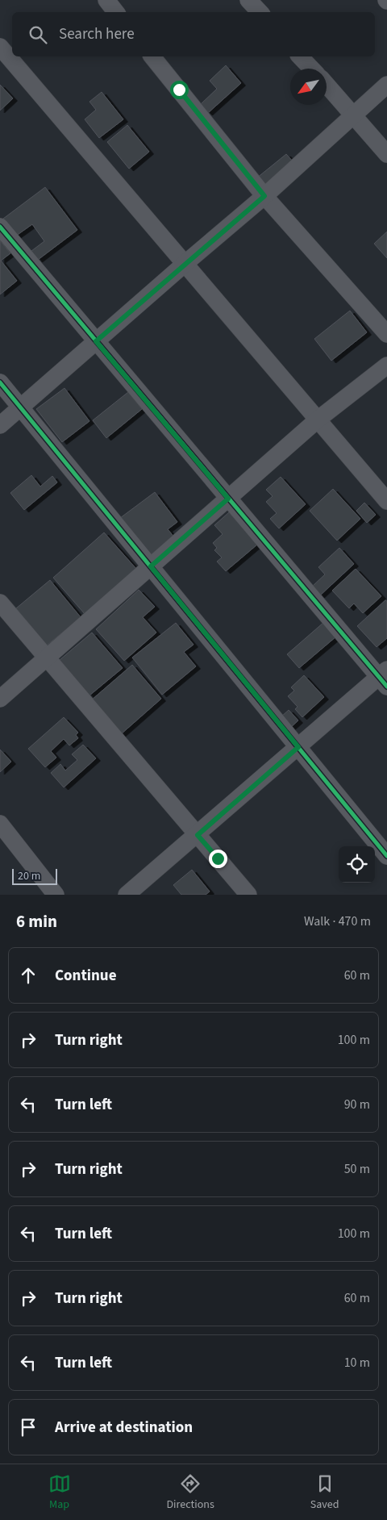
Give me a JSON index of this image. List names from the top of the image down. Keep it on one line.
{"scale_bar":"20 m","north":"bottom left","page":{"search":"Search here","scale":"20 m","heading":["6 min","Walk · 470 m"],"list":[["Continue","60 m"],["Turn right","100 m"],["Turn left","90 m"],["Turn right","50 m"],["Turn left","100 m"],["Turn right","60 m"],["Turn left","10 m"],"Arrive at destination"],"nav":["Map","Directions","Saved"]}}
